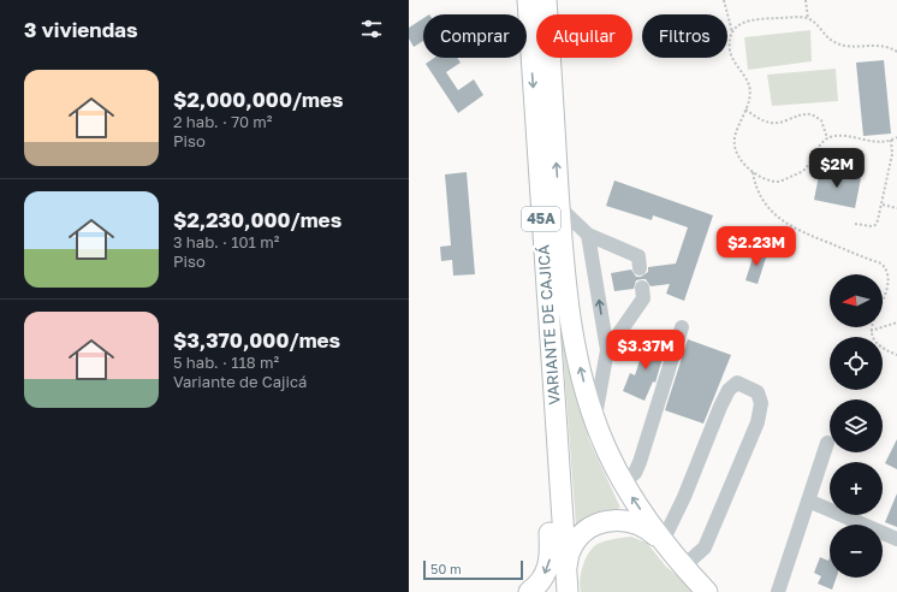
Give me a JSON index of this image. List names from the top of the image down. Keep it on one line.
{"streets":{"highway":["45A","VARIANTE DE CAJICÁ"]},"scale_bar":"50 m","north":"left","page":{"heading":"3 viviendas","chip":["Comprar","Alquilar","Filtros"],"list":[{"name":"$2,000,000/mes","note":"2 hab. · 70 m² · Piso"},{"name":"$2,230,000/mes","note":"3 hab. · 101 m² · Piso"},{"name":"$3,370,000/mes","note":"5 hab. · 118 m² · Variante de Cajicá"}],"price":["$2M","$2.23M","$3.37M"],"map_buttons":["+","−"],"scale":"50 m"}}
